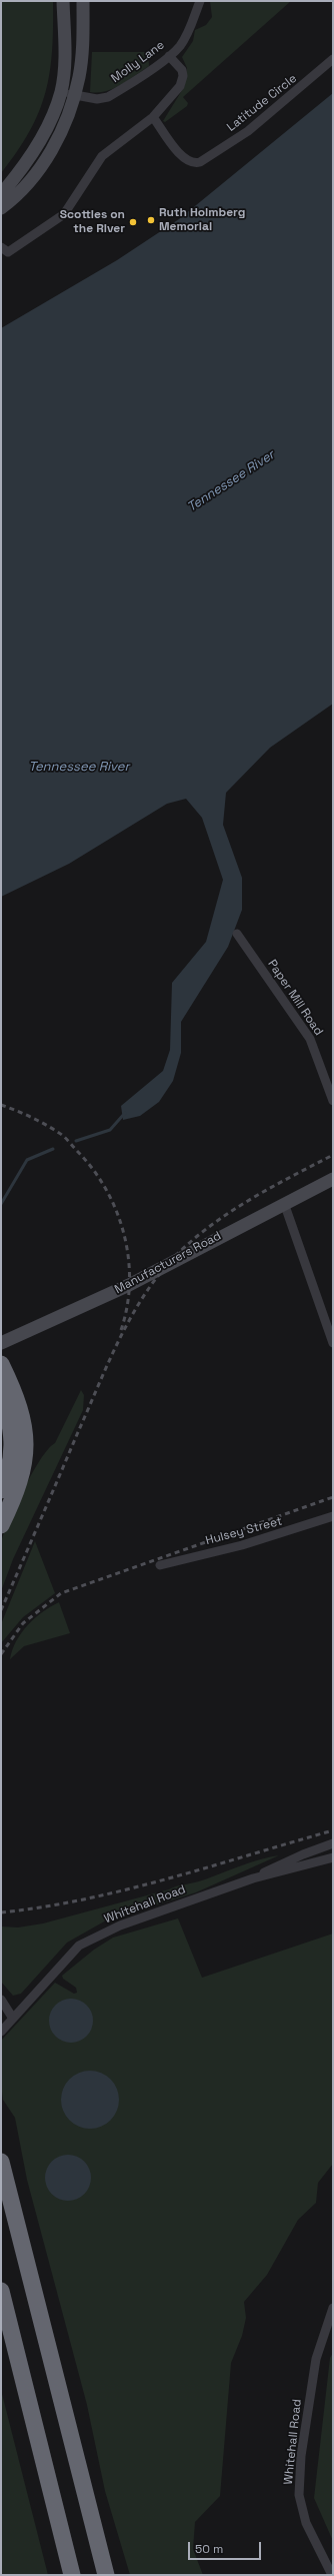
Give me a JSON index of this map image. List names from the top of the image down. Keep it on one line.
{"streets":{"main road":["Manufacturers Road"],"street":["Molly Lane","Latitude Circle","Paper Mill Road","Hulsey Street","Whitehall Road"]},"water":["Tennessee River"],"places":["Ruth Holmberg Memorial","Scotties on the River"],"scale_bar":"50 m"}
